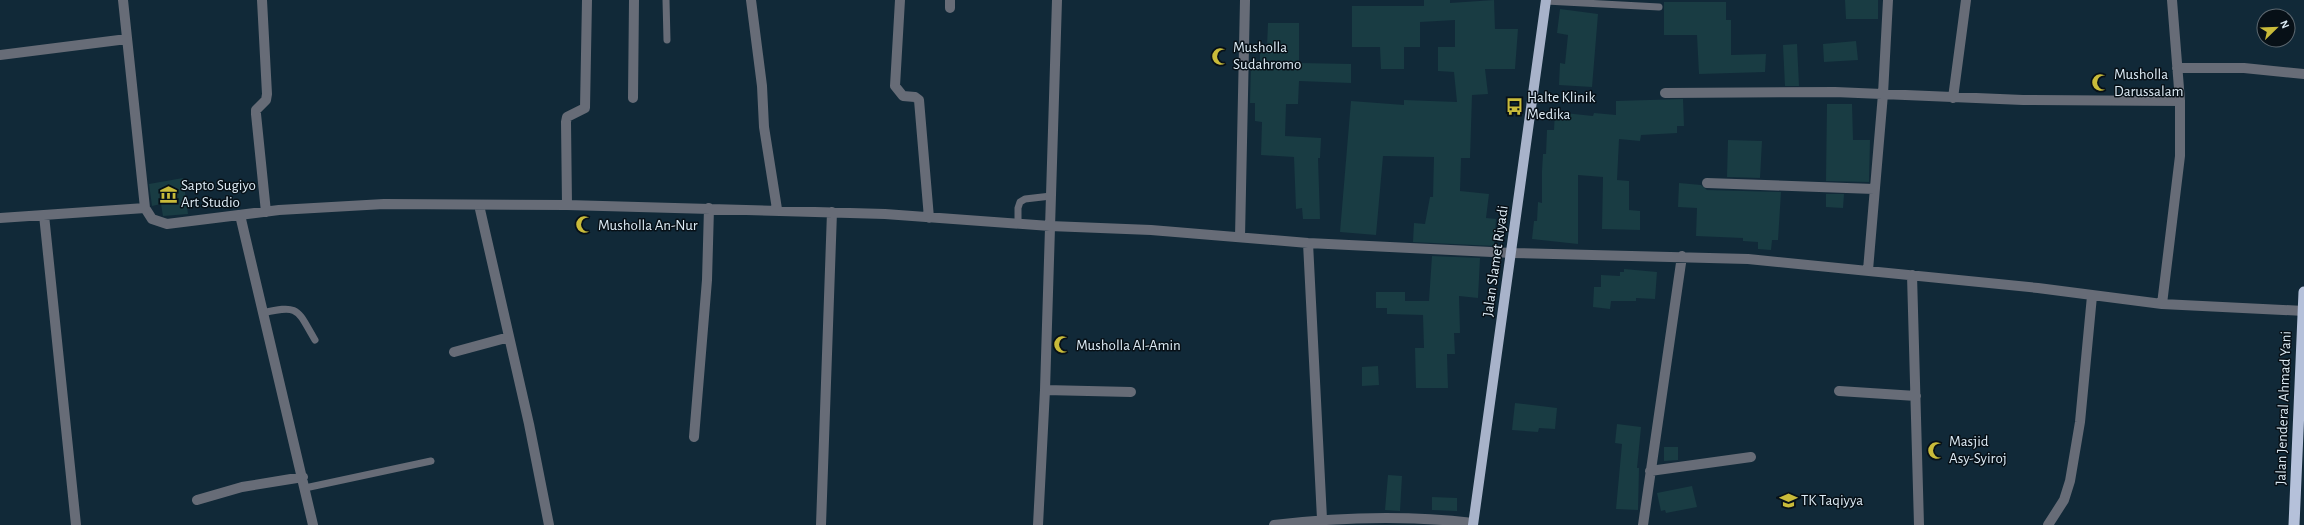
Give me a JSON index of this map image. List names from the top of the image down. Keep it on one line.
{"streets":{"highway":["Jalan Jenderal Ahmad Yani"],"main road":["Jalan Slamet Riyadi"]},"places":{"mosque":["Musholla Sudahromo","Musholla Darussalam","Musholla An-Nur","Musholla Al-Amin","Masjid Asy-Syiroj"],"bus stop":["Halte Klinik Medika"],"museum":["Sapto Sugiyo Art Studio"],"school or university":["TK Taqiyya"]},"north":"top right"}
